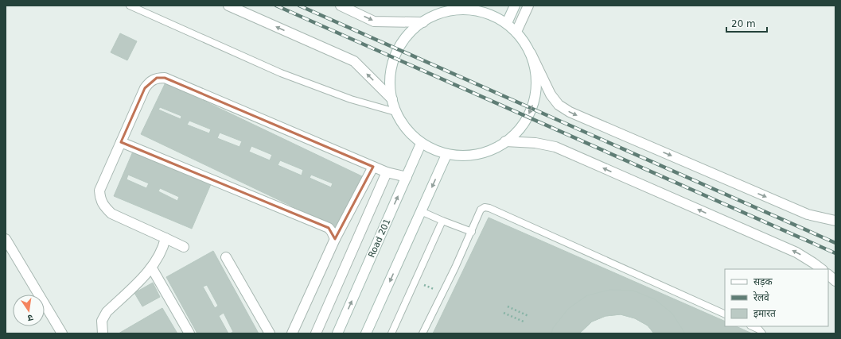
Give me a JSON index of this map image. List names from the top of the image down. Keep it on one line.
{"streets":{"street":["Road 201"]},"legend":["सड़क","रेलवे","इमारत"],"scale_bar":"20 m","north":"bottom"}
